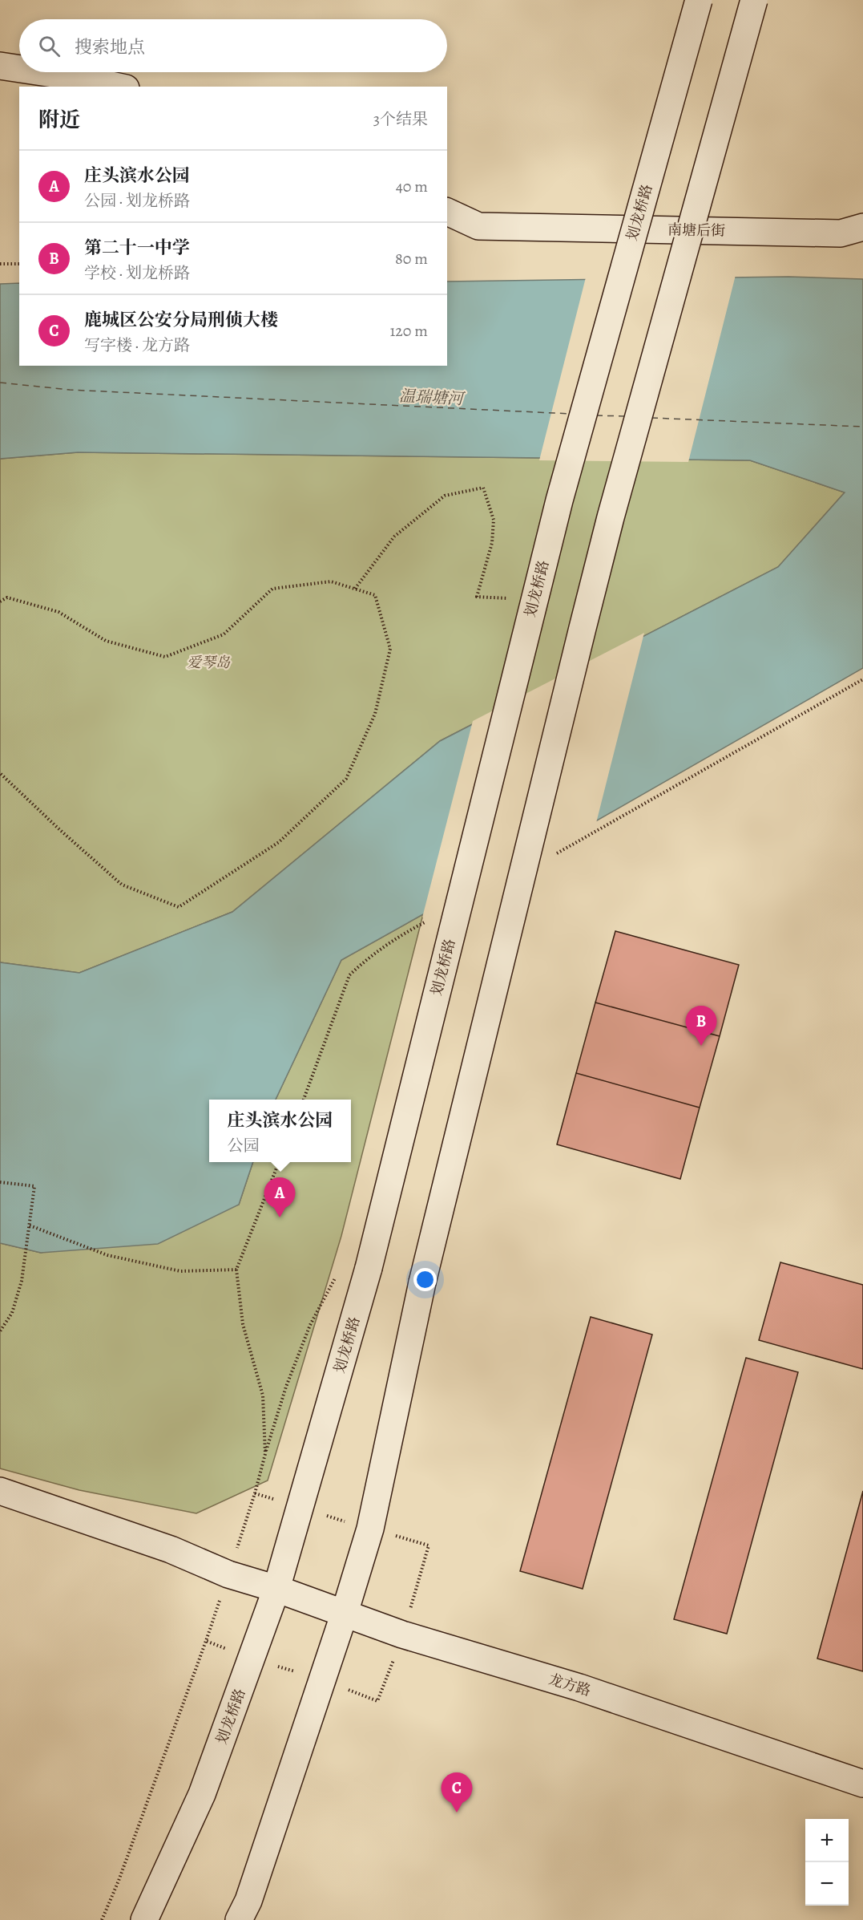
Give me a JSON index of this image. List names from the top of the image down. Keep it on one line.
{"streets":{"main road":["划龙桥路","南塘后街","龙方路"]},"crossings":[["划龙桥路","龙方路"]],"water":["温瑞塘河"],"parks":["爱琴岛"],"page":{"search":"搜索地点","heading":["附近","3个结果"],"list":[{"mark":"A","name":"庄头滨水公园","note":"公园 · 划龙桥路","value":"40 m"},{"mark":"B","name":"第二十一中学","note":"学校 · 划龙桥路","value":"80 m"},{"mark":"C","name":"鹿城区公安分局刑侦大楼","note":"写字楼 · 龙方路","value":"120 m"}],"pins":["B","A","C"],"popup":["庄头滨水公园","公园"],"map_buttons":["+","−"]}}
